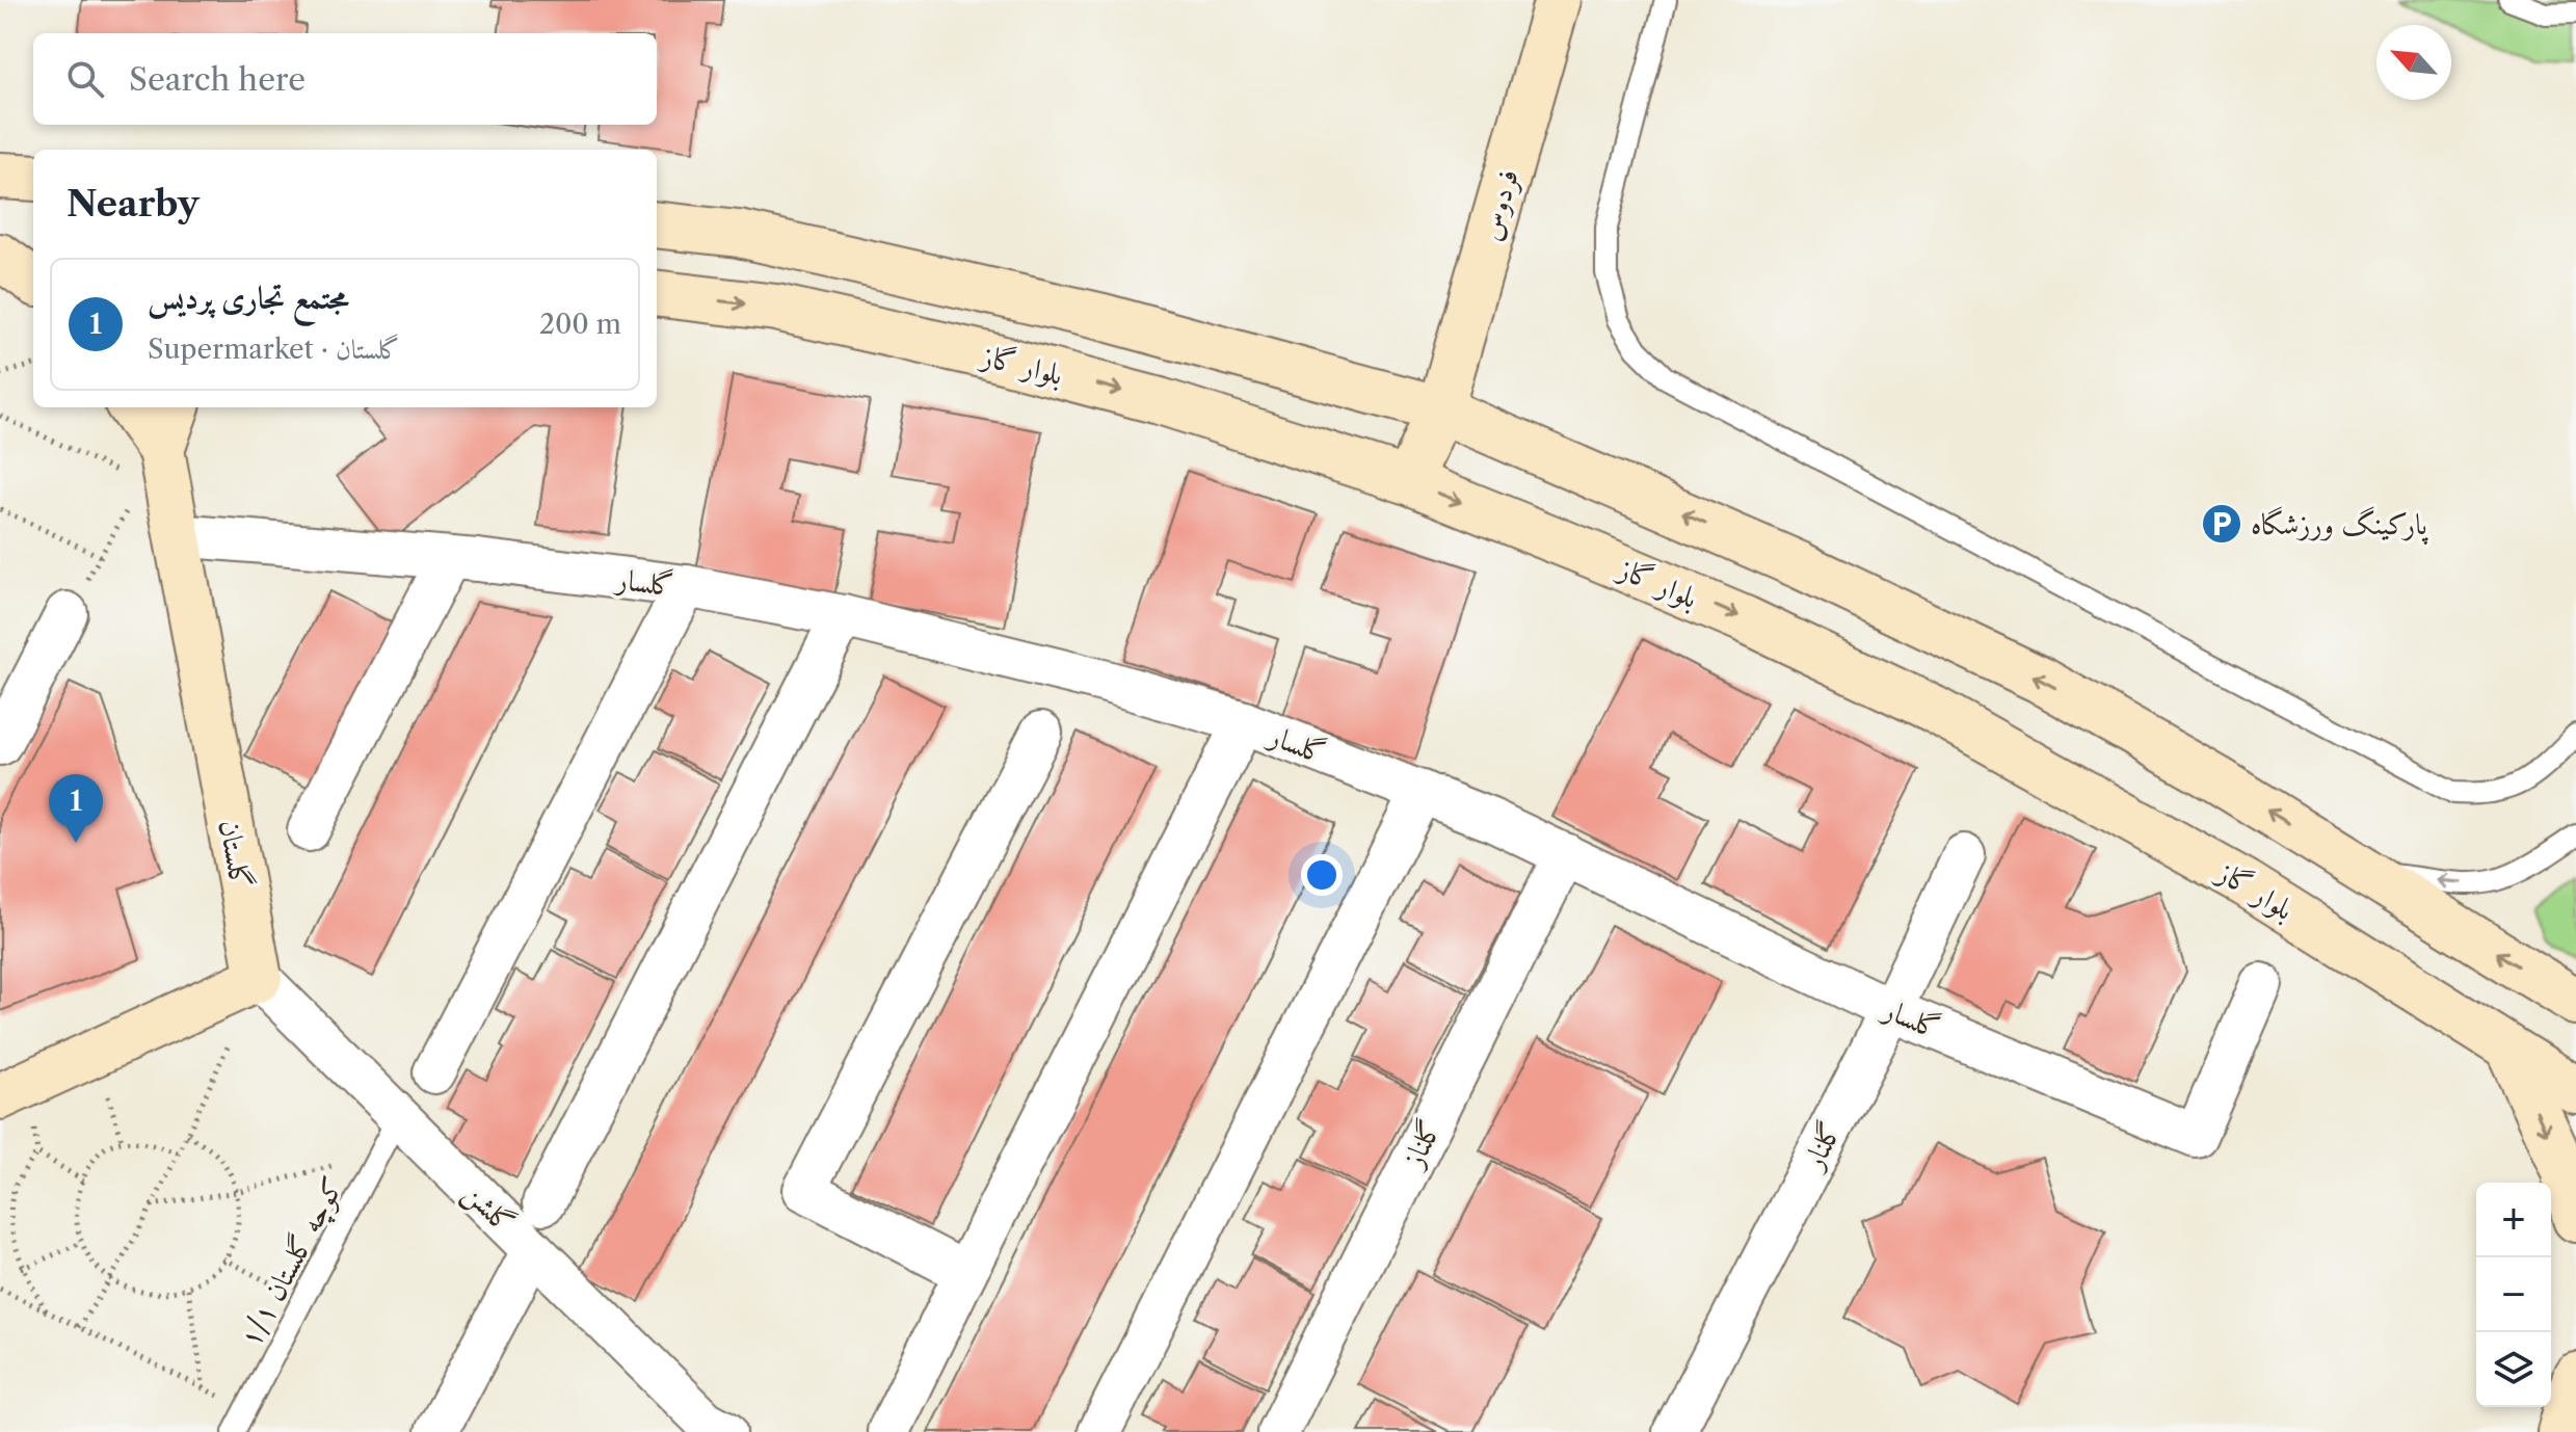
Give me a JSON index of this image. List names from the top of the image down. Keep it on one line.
{"streets":{"main road":["فردوس","بلوار گاز","گلستان"],"street":["گلسار","گلناز","گلنار","گلشن"],"lane":["کوچه گلستان ۱/۱"]},"crossings":[["فردوس","بلوار گاز"],["گلسار","گلستان"],["گلسار","گلناز"],["گلسار","گلنار"],["گلستان","گلشن"],["گلشن","کوچه گلستان ۱/۱"]],"places":{"parking":["پارکینگ ورزشگاه"]},"north":"top left","page":{"search":"Search here","heading":"Nearby","list":[{"mark":"1","name":"مجتمع تجاری پردیس","note":"Supermarket · گلستان","value":"200 m"}],"pins":"1","map_buttons":["+","−"]}}
